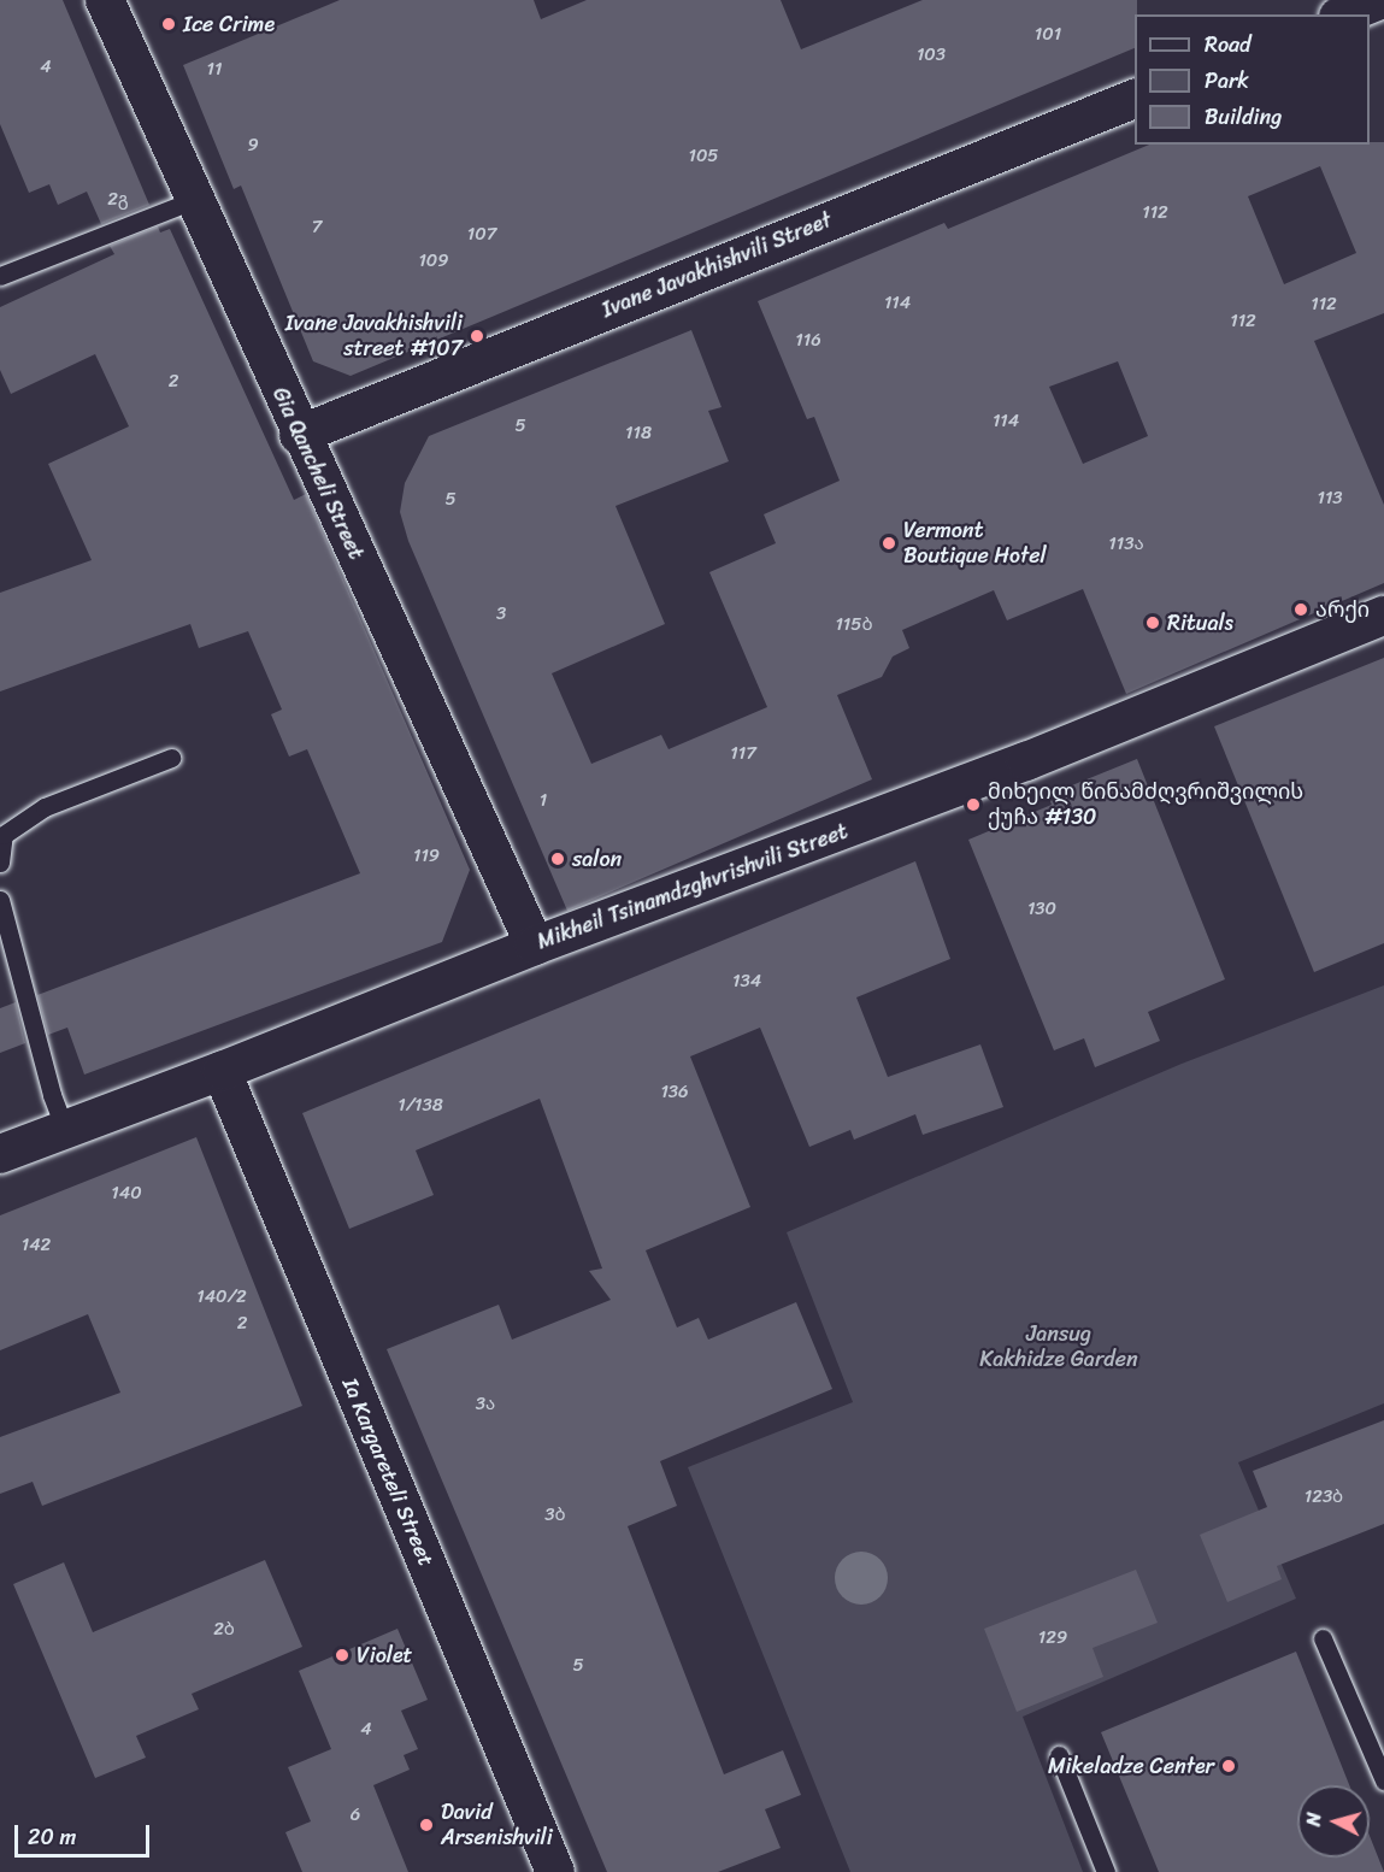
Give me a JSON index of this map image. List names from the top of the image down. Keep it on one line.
{"streets":{"street":["Ivane Javakhishvili Street","Gia Qancheli Street","Mikheil Tsinamdzghvrishvili Street","Ia Kargareteli Street"]},"crossings":[["Ivane Javakhishvili Street","Gia Qancheli Street"],["Gia Qancheli Street","Mikheil Tsinamdzghvrishvili Street"],["Mikheil Tsinamdzghvrishvili Street","Ia Kargareteli Street"]],"parks":["Jansug Kakhidze Garden"],"places":["Ice Crime","Ivane Javakhishvili street #107","Vermont Boutique Hotel","არქი","Rituals","მიხეილ წინამძღვრიშვილის ქუჩა #130","salon","Violet","Mikeladze Center","David Arsenishvili"],"house_numbers":["101","103","4","11","9","105","2გ","112","7","107","109","114","112","112","116","2","114","5","118","113","5","113ა","3","115ბ","117","1","119","130","134","136","1/138","140","142","140/2","2","3ა","123ბ","3ბ","2ბ","129","5","4","6"],"legend":["Road","Park","Building"],"scale_bar":"20 m","north":"left"}
